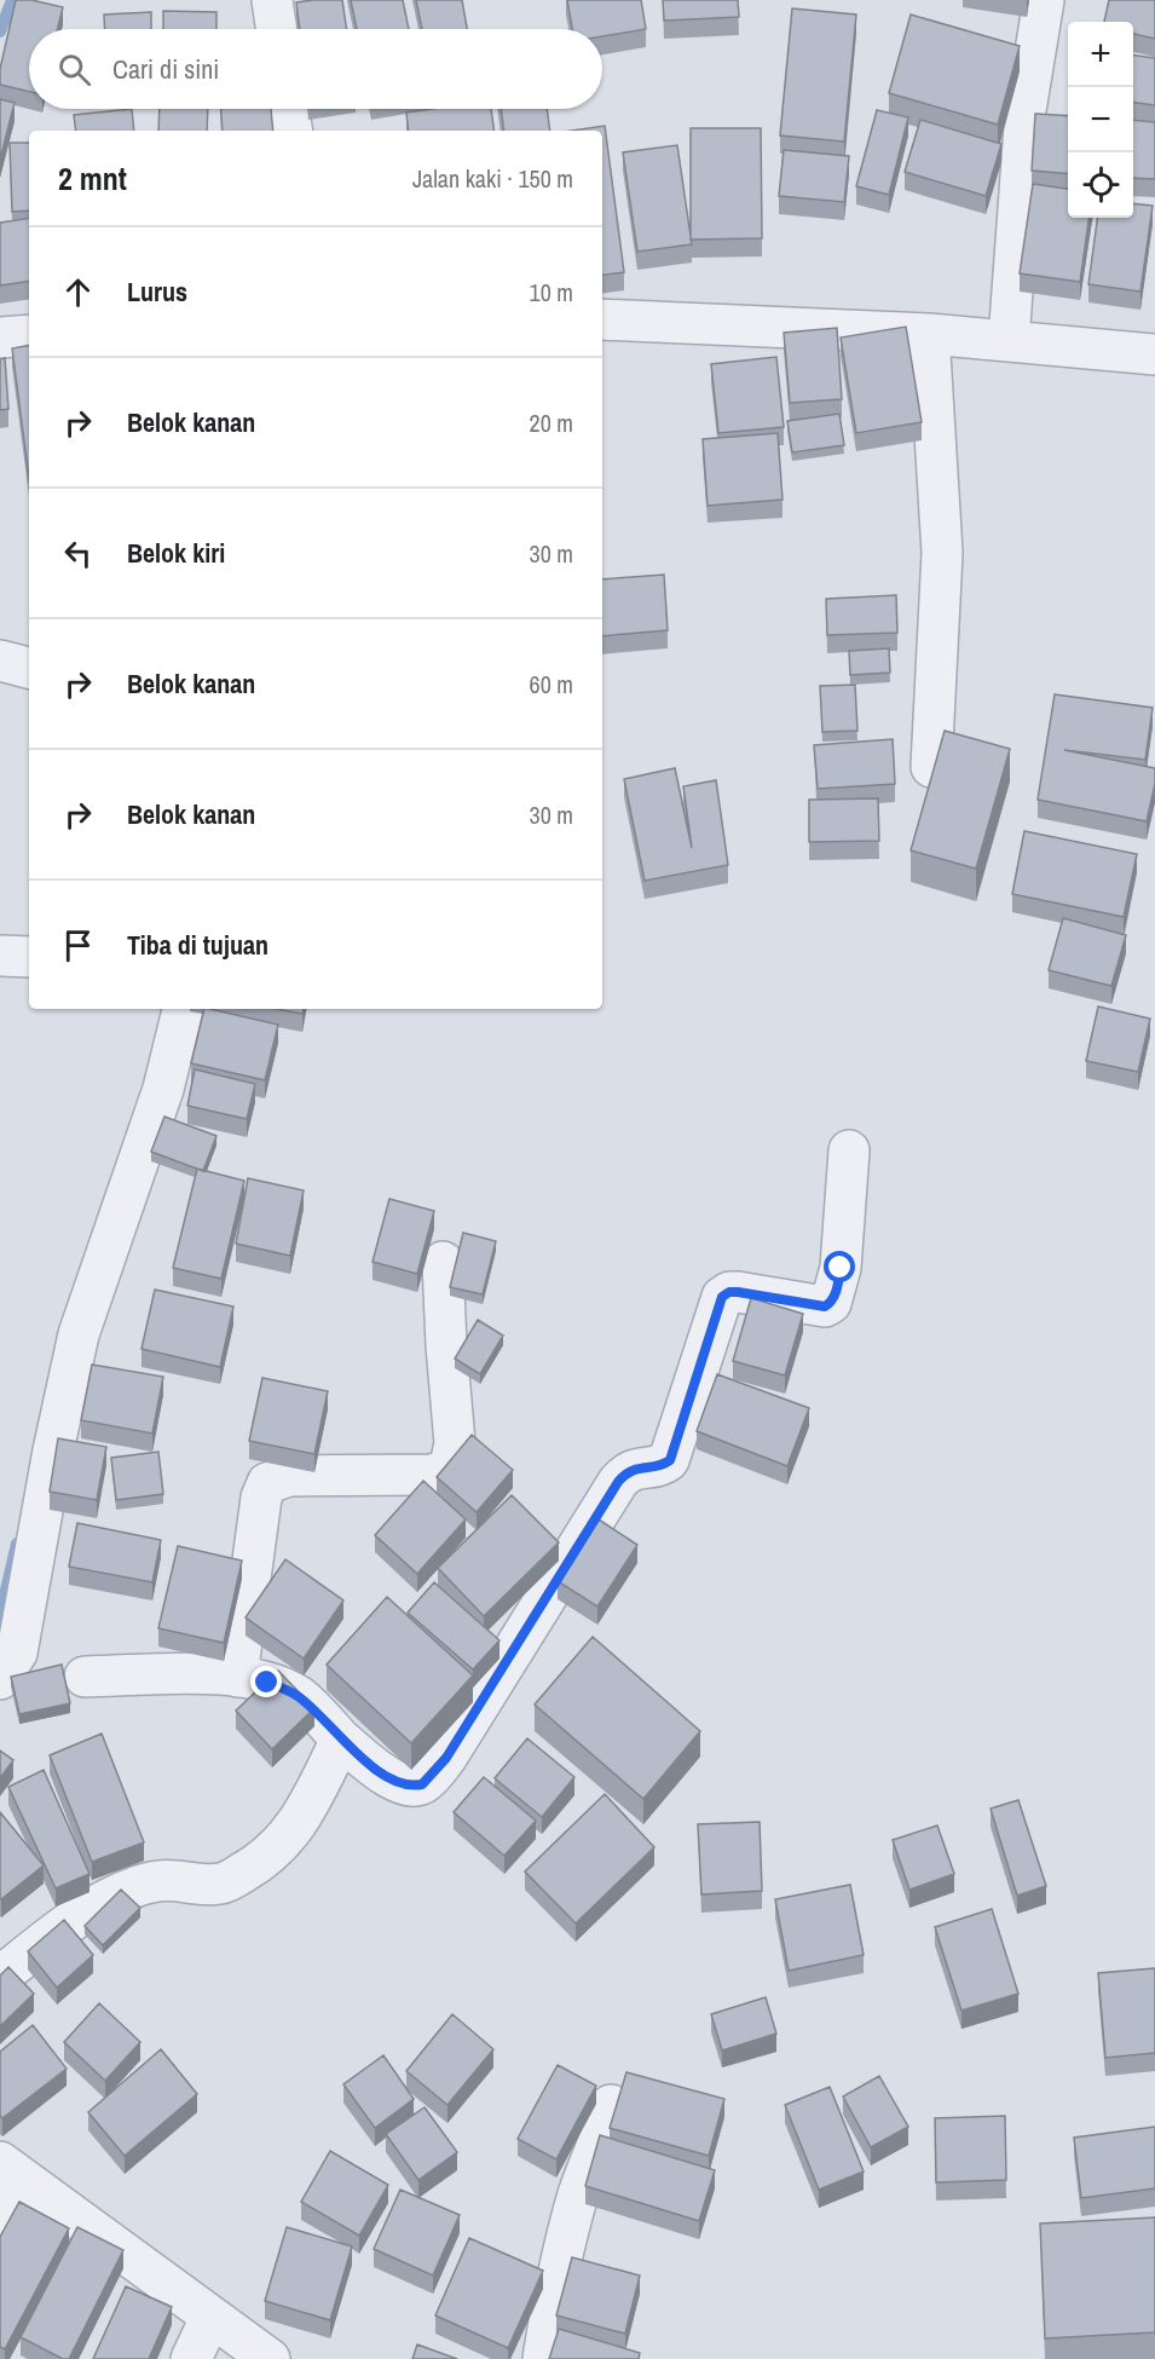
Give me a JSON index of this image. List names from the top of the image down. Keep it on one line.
{"page":{"map_buttons":["+","−"],"search":"Cari di sini","heading":["2 mnt","Jalan kaki · 150 m"],"list":[["Lurus","10 m"],["Belok kanan","20 m"],["Belok kiri","30 m"],["Belok kanan","60 m"],["Belok kanan","30 m"],"Tiba di tujuan"]}}
